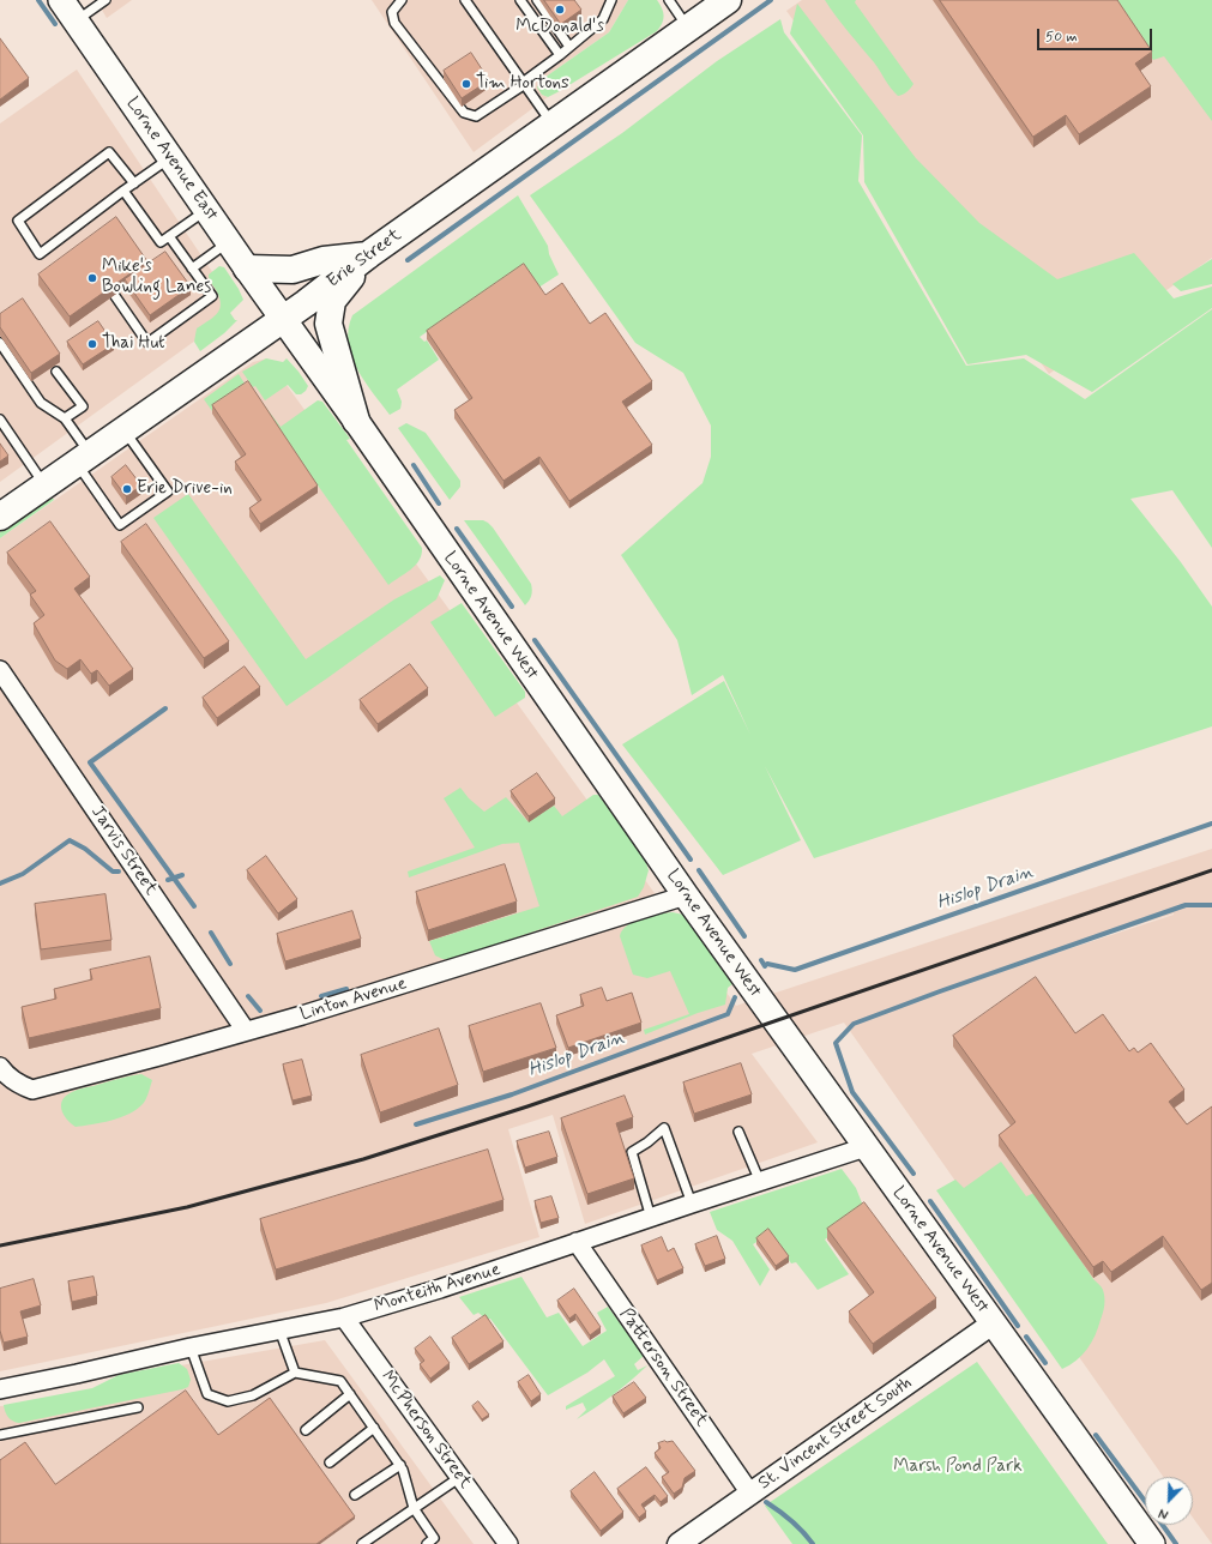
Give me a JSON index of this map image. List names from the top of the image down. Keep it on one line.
{"streets":{"main road":["Lorne Avenue East","Erie Street","Lorne Avenue West"],"street":["Jarvis Street","Linton Avenue","Monteith Avenue","Patterson Street","McPherson Street","St. Vincent Street South"]},"crossings":[["Lorne Avenue East","Erie Street"],["Lorne Avenue East","Lorne Avenue West"],["Erie Street","Lorne Avenue West"],["Lorne Avenue West","Linton Avenue"],["Lorne Avenue West","Monteith Avenue"],["Lorne Avenue West","St. Vincent Street South"],["Jarvis Street","Linton Avenue"],["Monteith Avenue","Patterson Street"],["Monteith Avenue","McPherson Street"],["Patterson Street","St. Vincent Street South"]],"water":["Hislop Drain"],"parks":["Marsh Pond Park"],"places":["McDonald's","Tim Hortons","Mike's Bowling Lanes","Thai Hut","Erie Drive-in"],"scale_bar":"50 m","north":"bottom left"}
